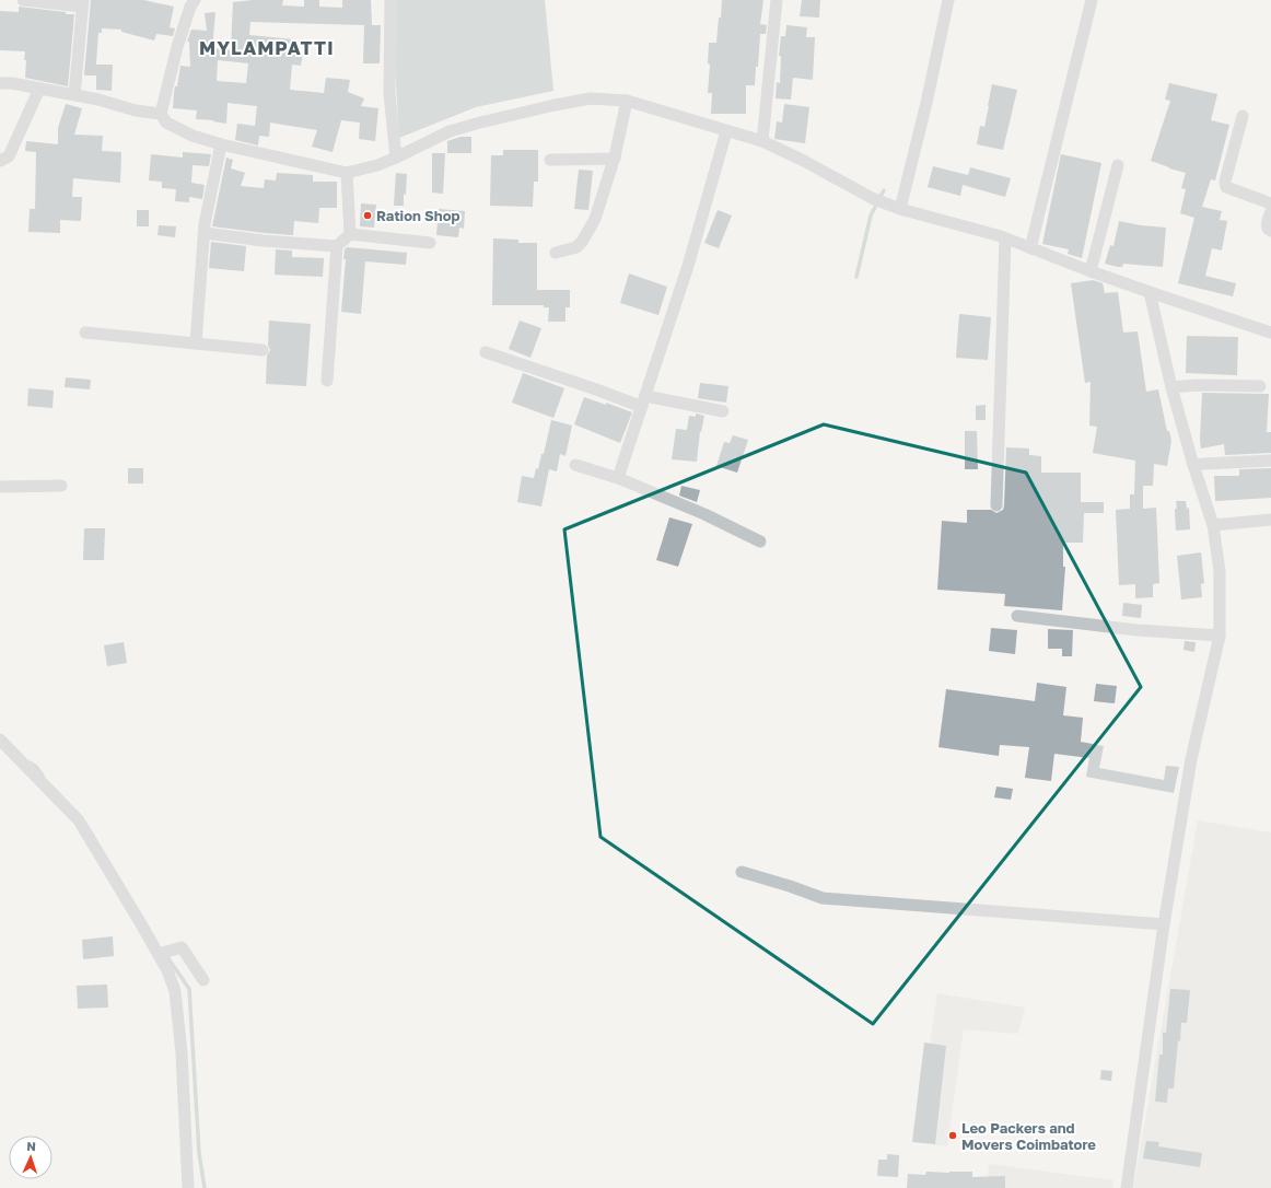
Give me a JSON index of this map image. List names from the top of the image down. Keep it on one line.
{"districts":["MYLAMPATTI"],"places":["Ration Shop","Leo Packers and Movers Coimbatore"],"north":"top"}
